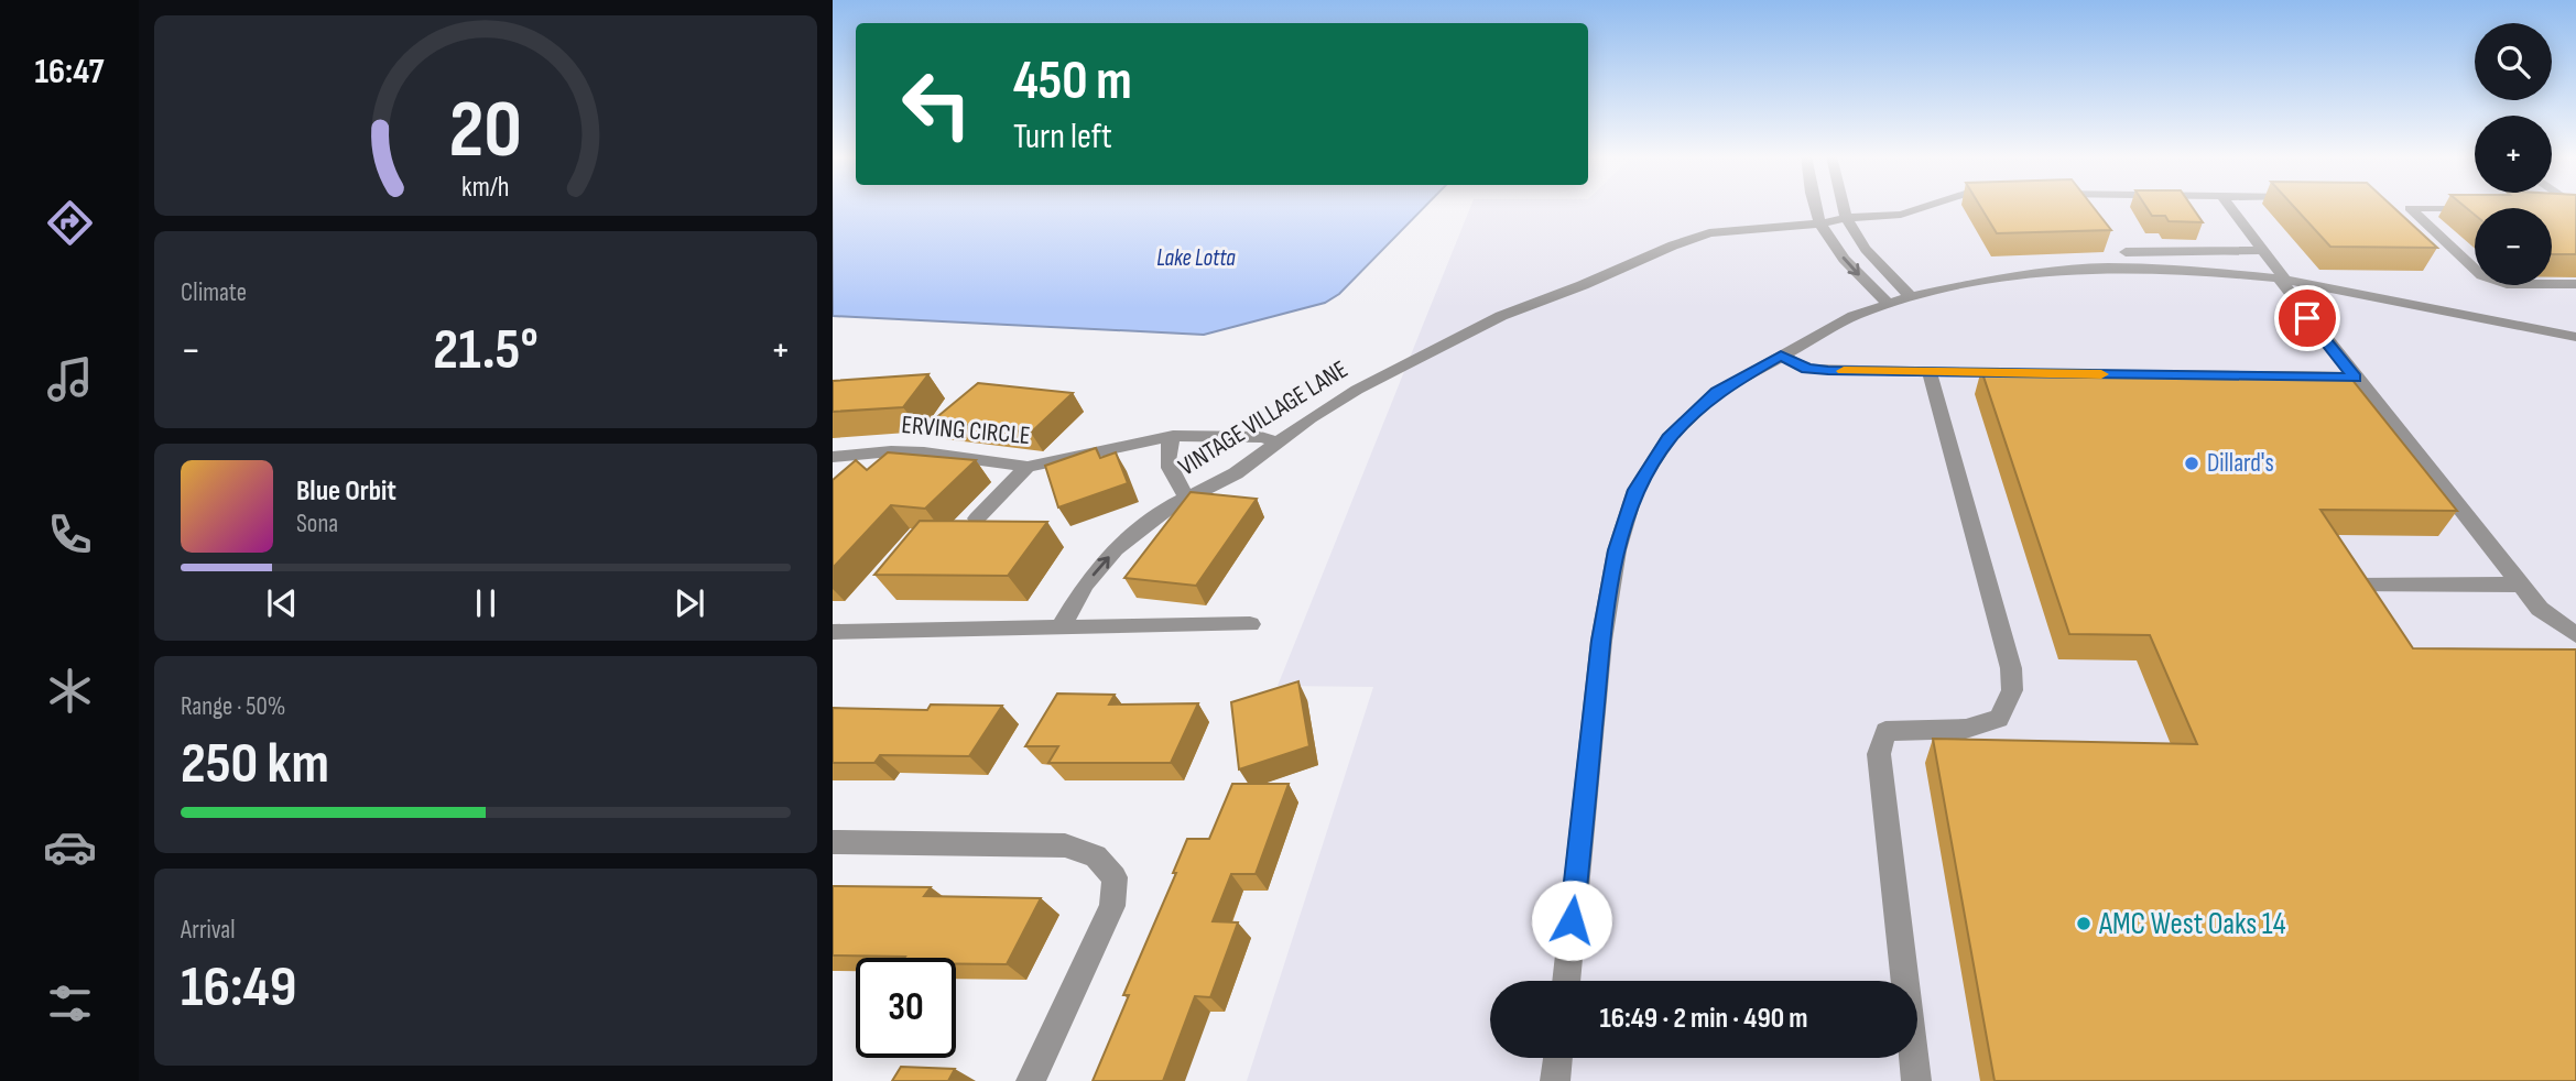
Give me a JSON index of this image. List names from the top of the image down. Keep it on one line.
{"streets":{"street":["VINTAGE VILLAGE LANE","ERVING CIRCLE"]},"crossings":[["VINTAGE VILLAGE LANE","ERVING CIRCLE"]],"water":["Lake Lotta"],"places":["Dillard's","AMC West Oaks 14"],"page":{"tabs":"16:47","map_buttons":["+","−"],"turn":["450 m","Turn left"],"tile":["Climate",["Range · 50%","250 km"],["Arrival","16:49"]],"heat":["−","21.5°","+"],"song":["Blue Orbit","Sona"],"limit":"30","trip":"16:49 · 2 min · 490 m","gauge":["20","km/h"]}}
